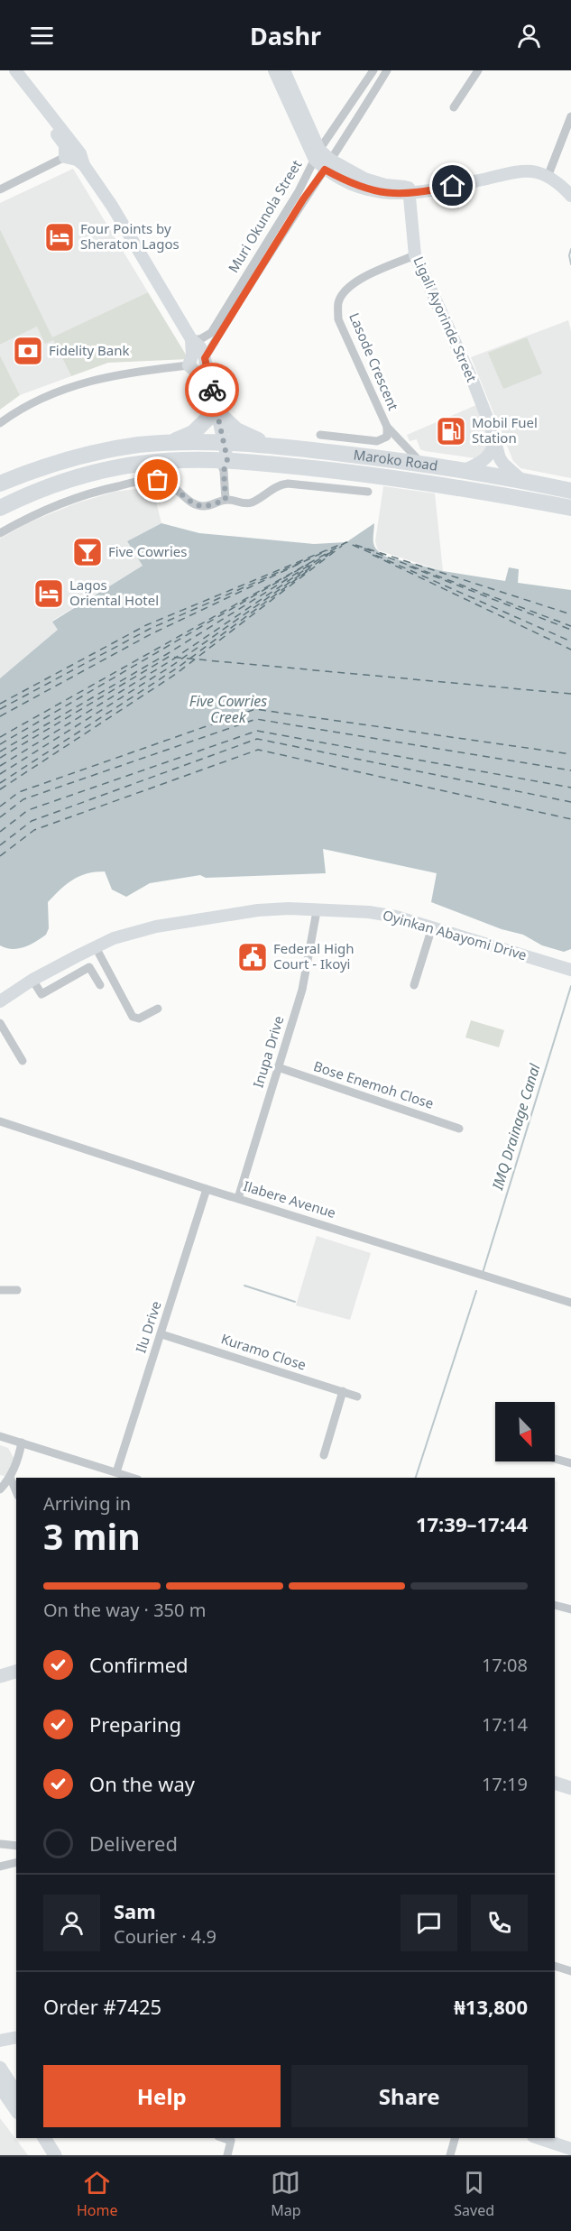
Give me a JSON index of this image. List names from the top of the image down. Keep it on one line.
{"streets":{"highway":["Maroko Road"],"street":["Muri Okunola Street","Ligali Ayorinde Street","Lasode Crescent","Oyinkan Abayomi Drive","Inupa Drive","Bose Enemoh Close","Ilabere Avenue","Ilu Drive","Kuramo Close"]},"crossings":[["Ligali Ayorinde Street","Lasode Crescent"],["Ligali Ayorinde Street","Maroko Road"],["Lasode Crescent","Maroko Road"],["Oyinkan Abayomi Drive","Inupa Drive"],["Inupa Drive","Bose Enemoh Close"],["Inupa Drive","Ilabere Avenue"],["Ilabere Avenue","Ilu Drive"],["Ilu Drive","Kuramo Close"]],"water":["Five Cowries Creek","IMQ Drainage Canal"],"places":{"hotel":["Four Points by Sheraton Lagos","Lagos Oriental Hotel"],"bank":["Fidelity Bank"],"fuel station":["Mobil Fuel Station"],"bar":["Five Cowries"],"public building":["Federal High Court - Ikoyi"]},"north":"bottom right","page":{"header":"Dashr","heading":["3 min","Arriving in","17:39–17:44"],"panel":["Sam","Courier · 4.9","Order #7425","₦13,800"],"bar":"On the way · 350 m","list":[["Confirmed","17:08"],["Preparing","17:14"],["On the way","17:19"],"Delivered"],"buttons":["Help","Share"],"tabs":["Home","Map","Saved"]}}
